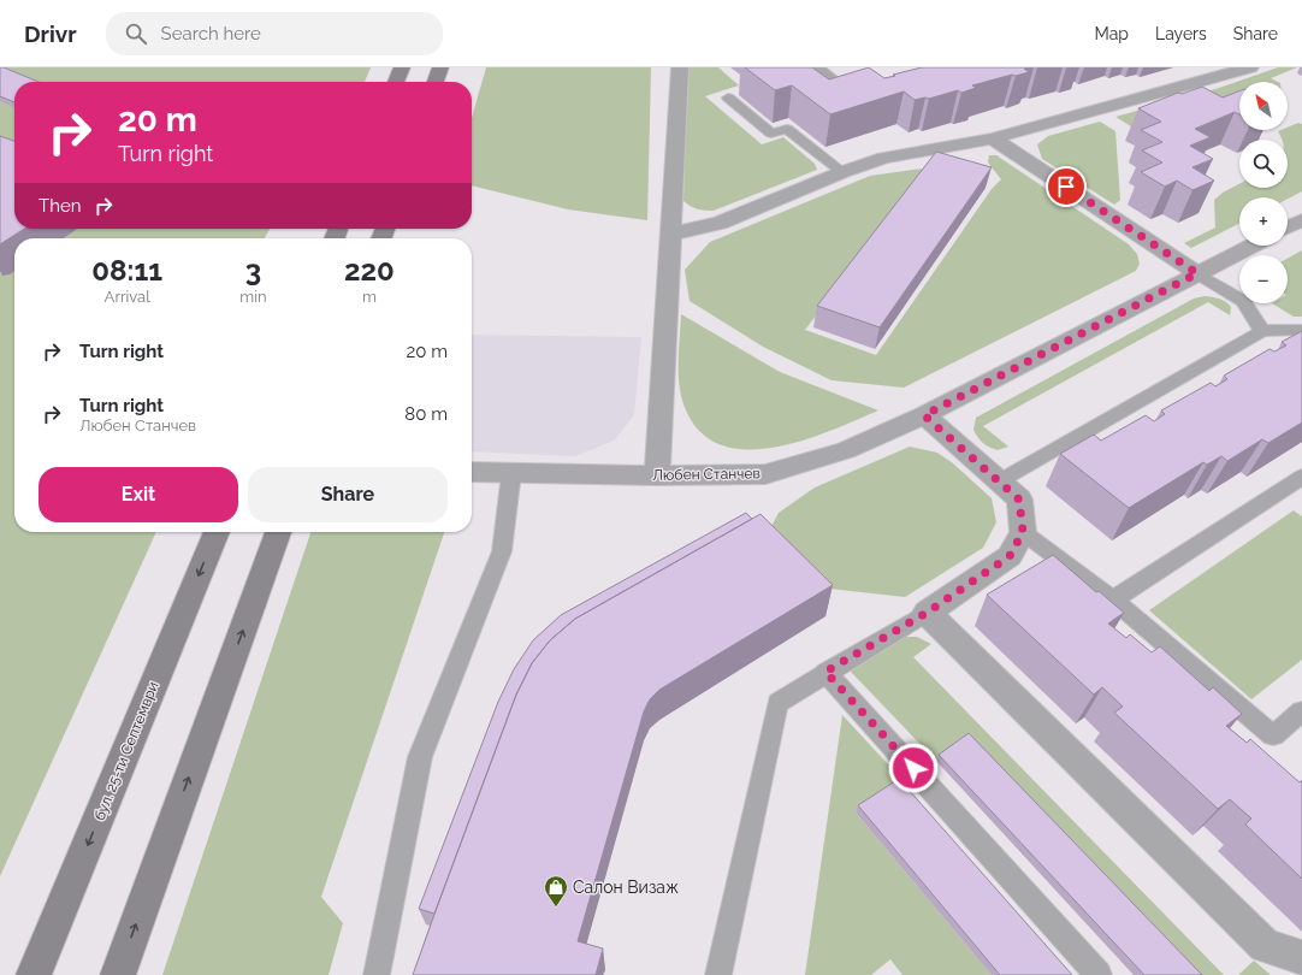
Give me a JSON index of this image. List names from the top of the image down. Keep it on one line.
{"streets":{"main road":["бул. 25-ти Септември"],"street":["Любен Станчев"]},"places":{"shop":["Салон Визаж"]},"north":"top left","page":{"header":"Drivr","search":"Search here","nav":["Map","Layers","Share"],"map_buttons":["+","−"],"turn":["20 m","Turn right"],"then":"Then","eta":["08:11","Arrival","3","min","220","m"],"list":[{"name":"Turn right","value":"20 m"},{"name":"Turn right","note":"Любен Станчев","value":"80 m"}],"buttons":["Exit","Share"]}}
